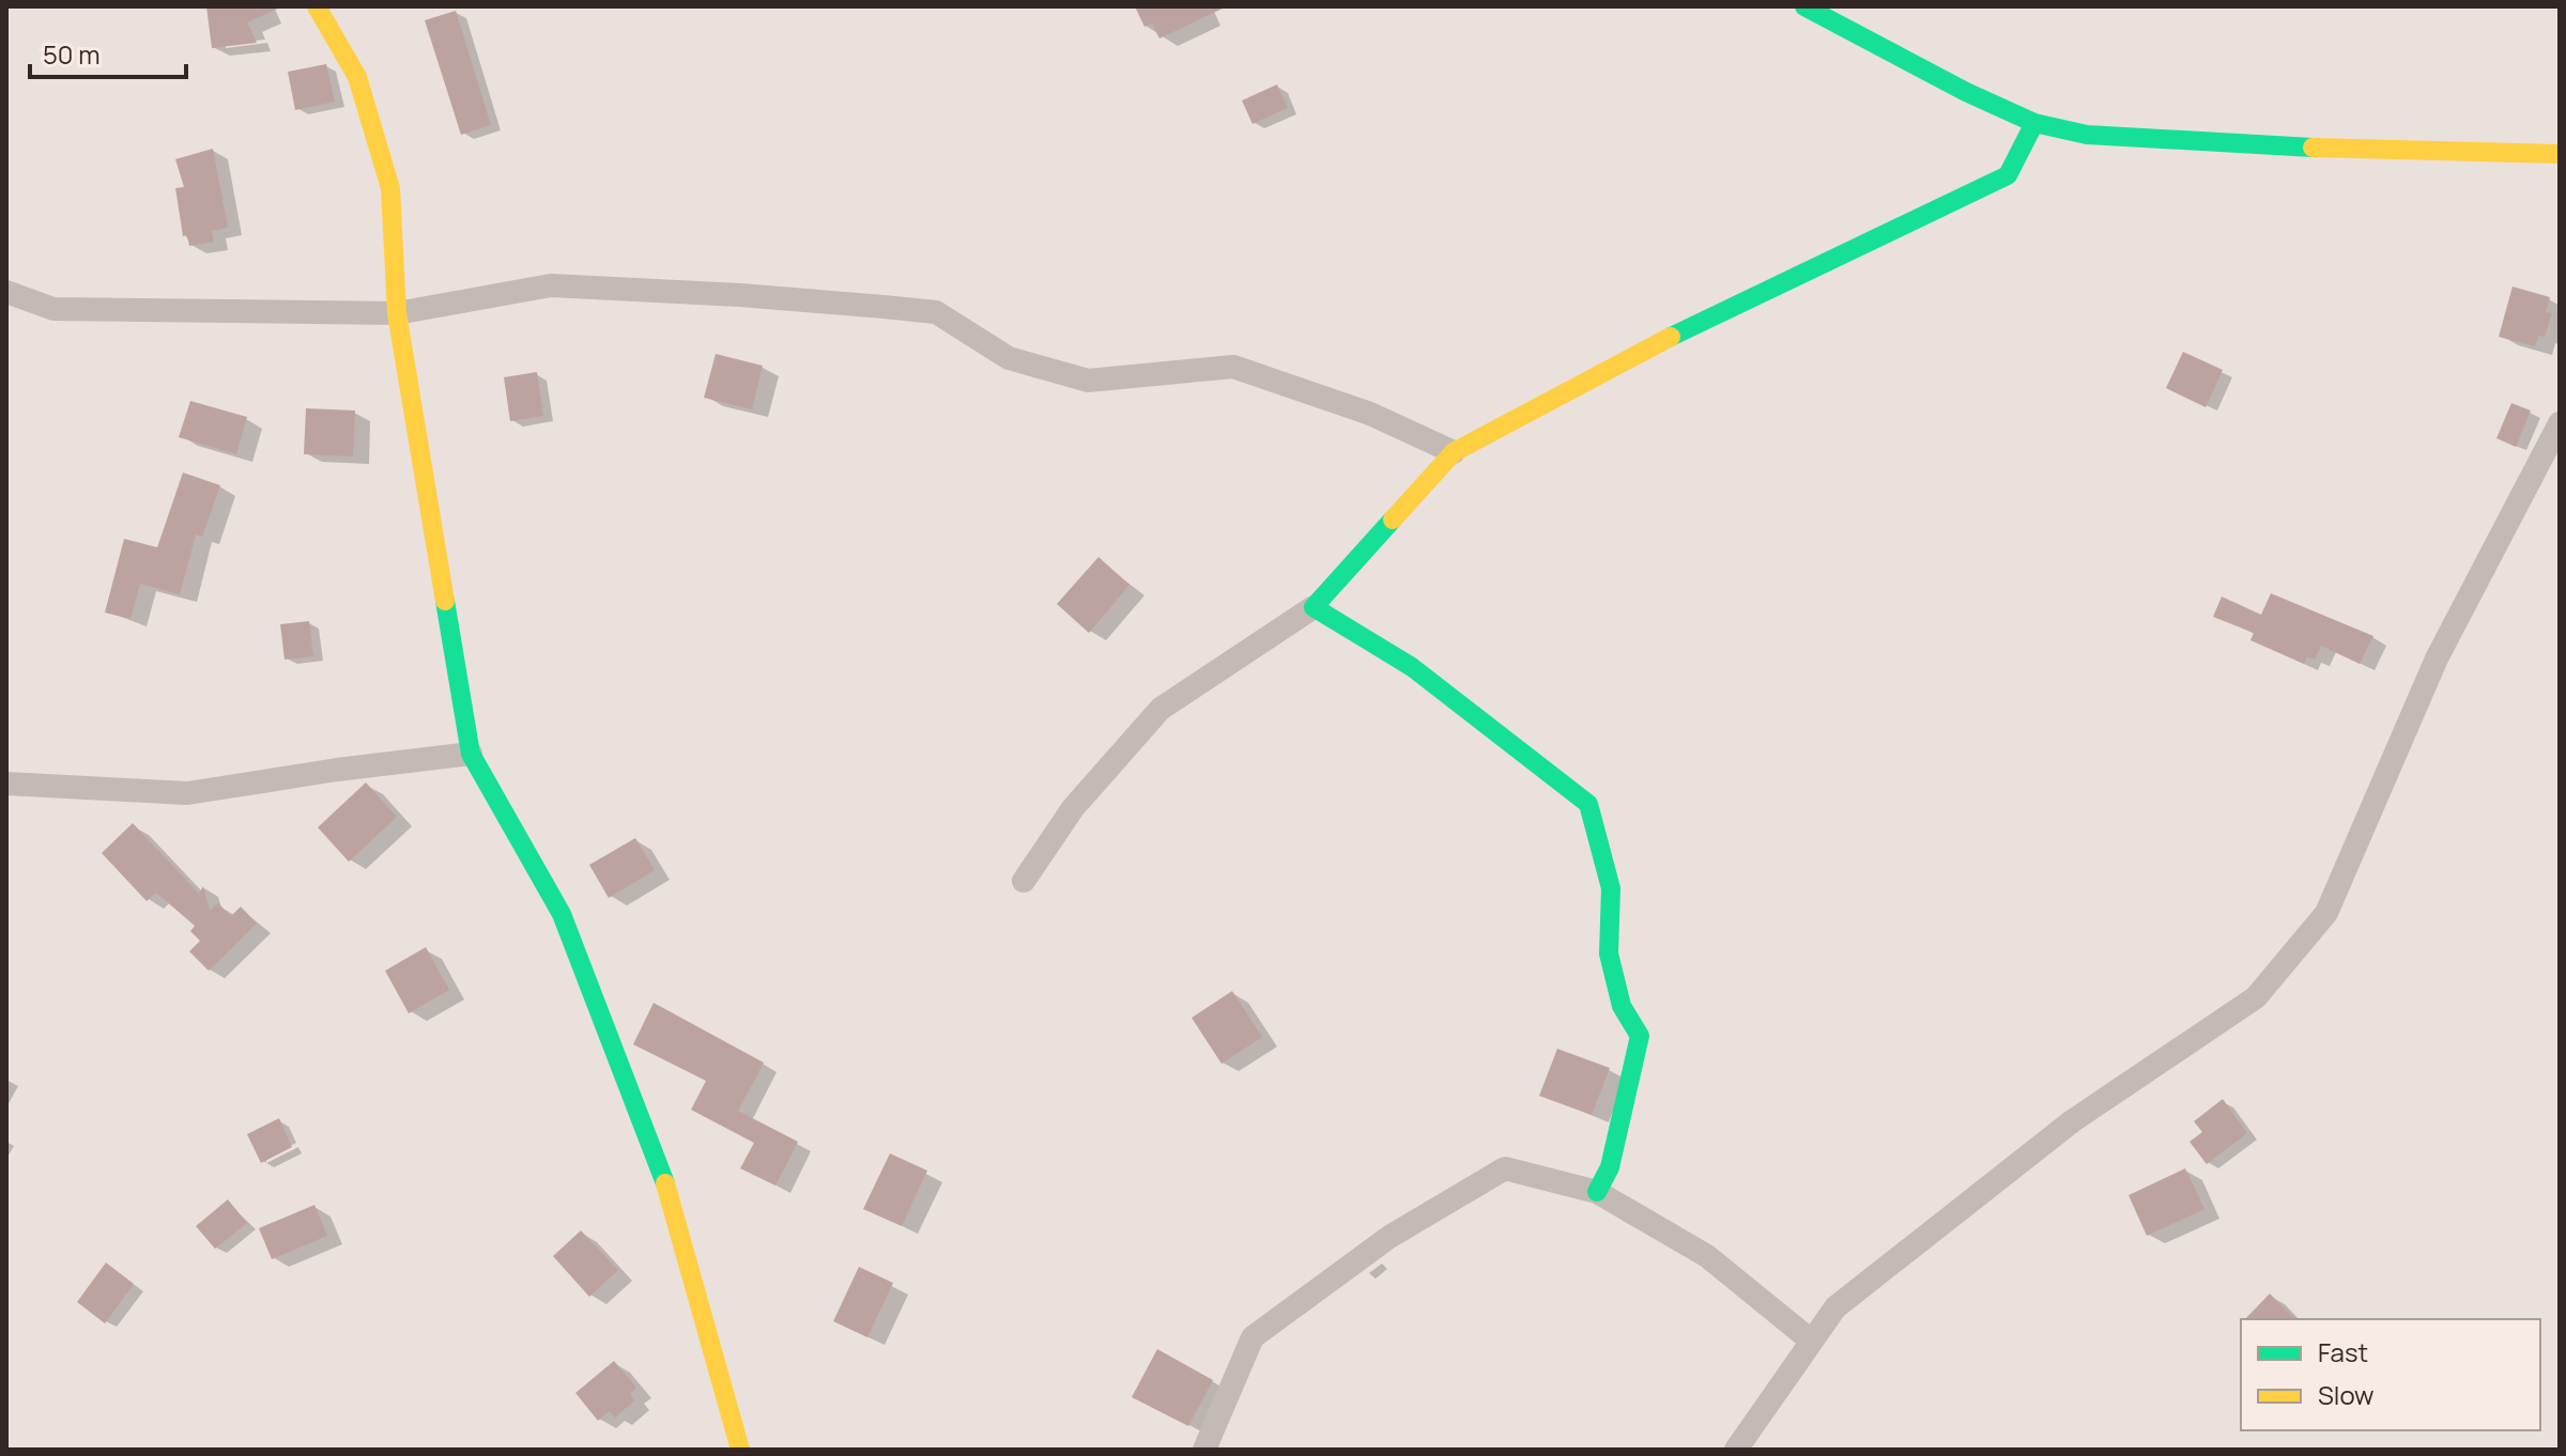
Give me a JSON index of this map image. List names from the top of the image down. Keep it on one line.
{"legend":["Fast","Slow"],"scale_bar":"50 m"}
